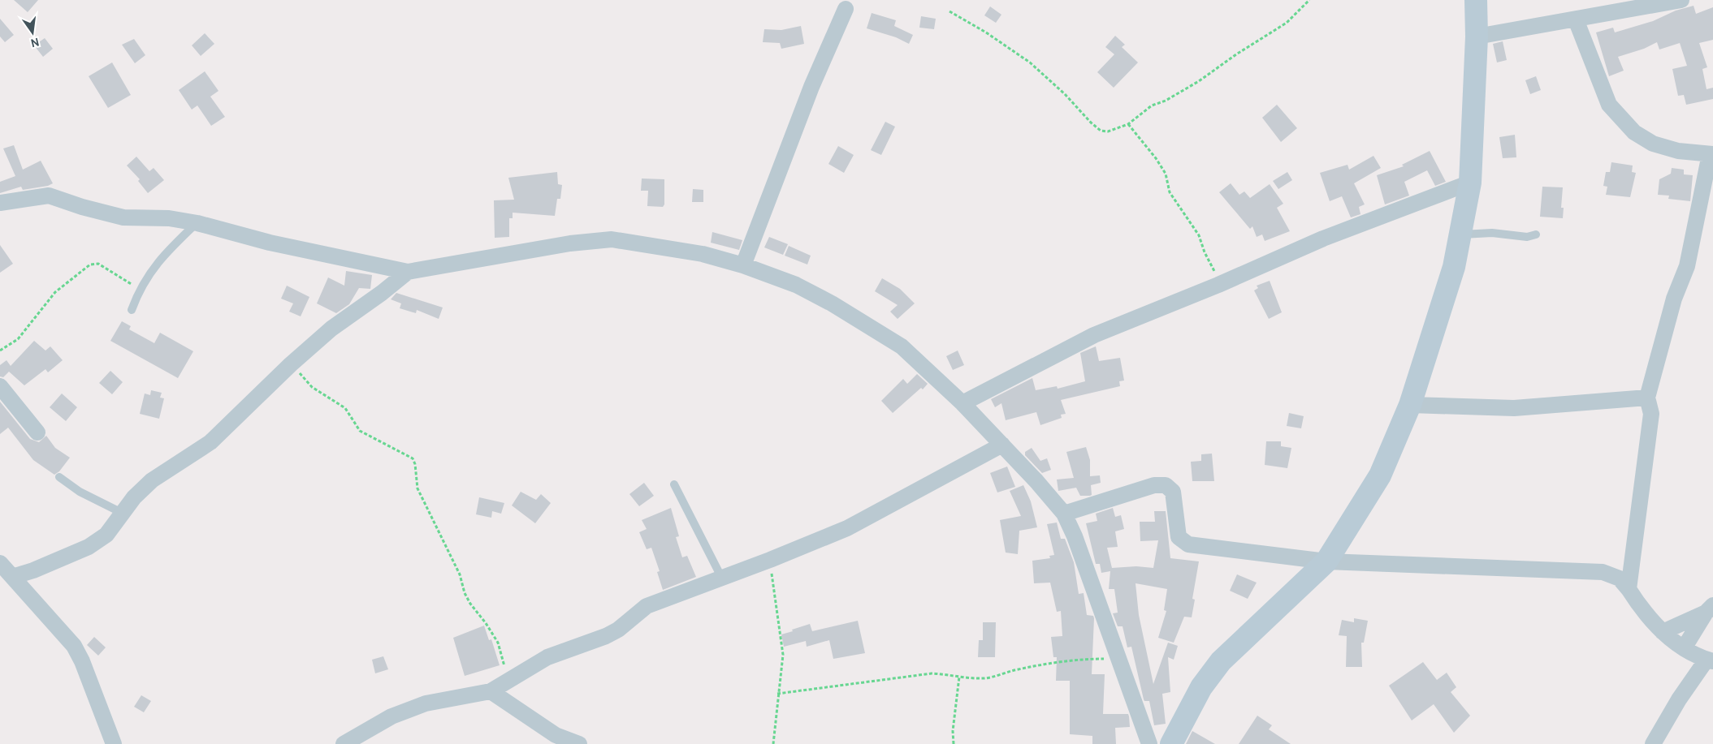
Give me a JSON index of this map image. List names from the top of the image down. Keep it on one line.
{"north":"bottom"}
